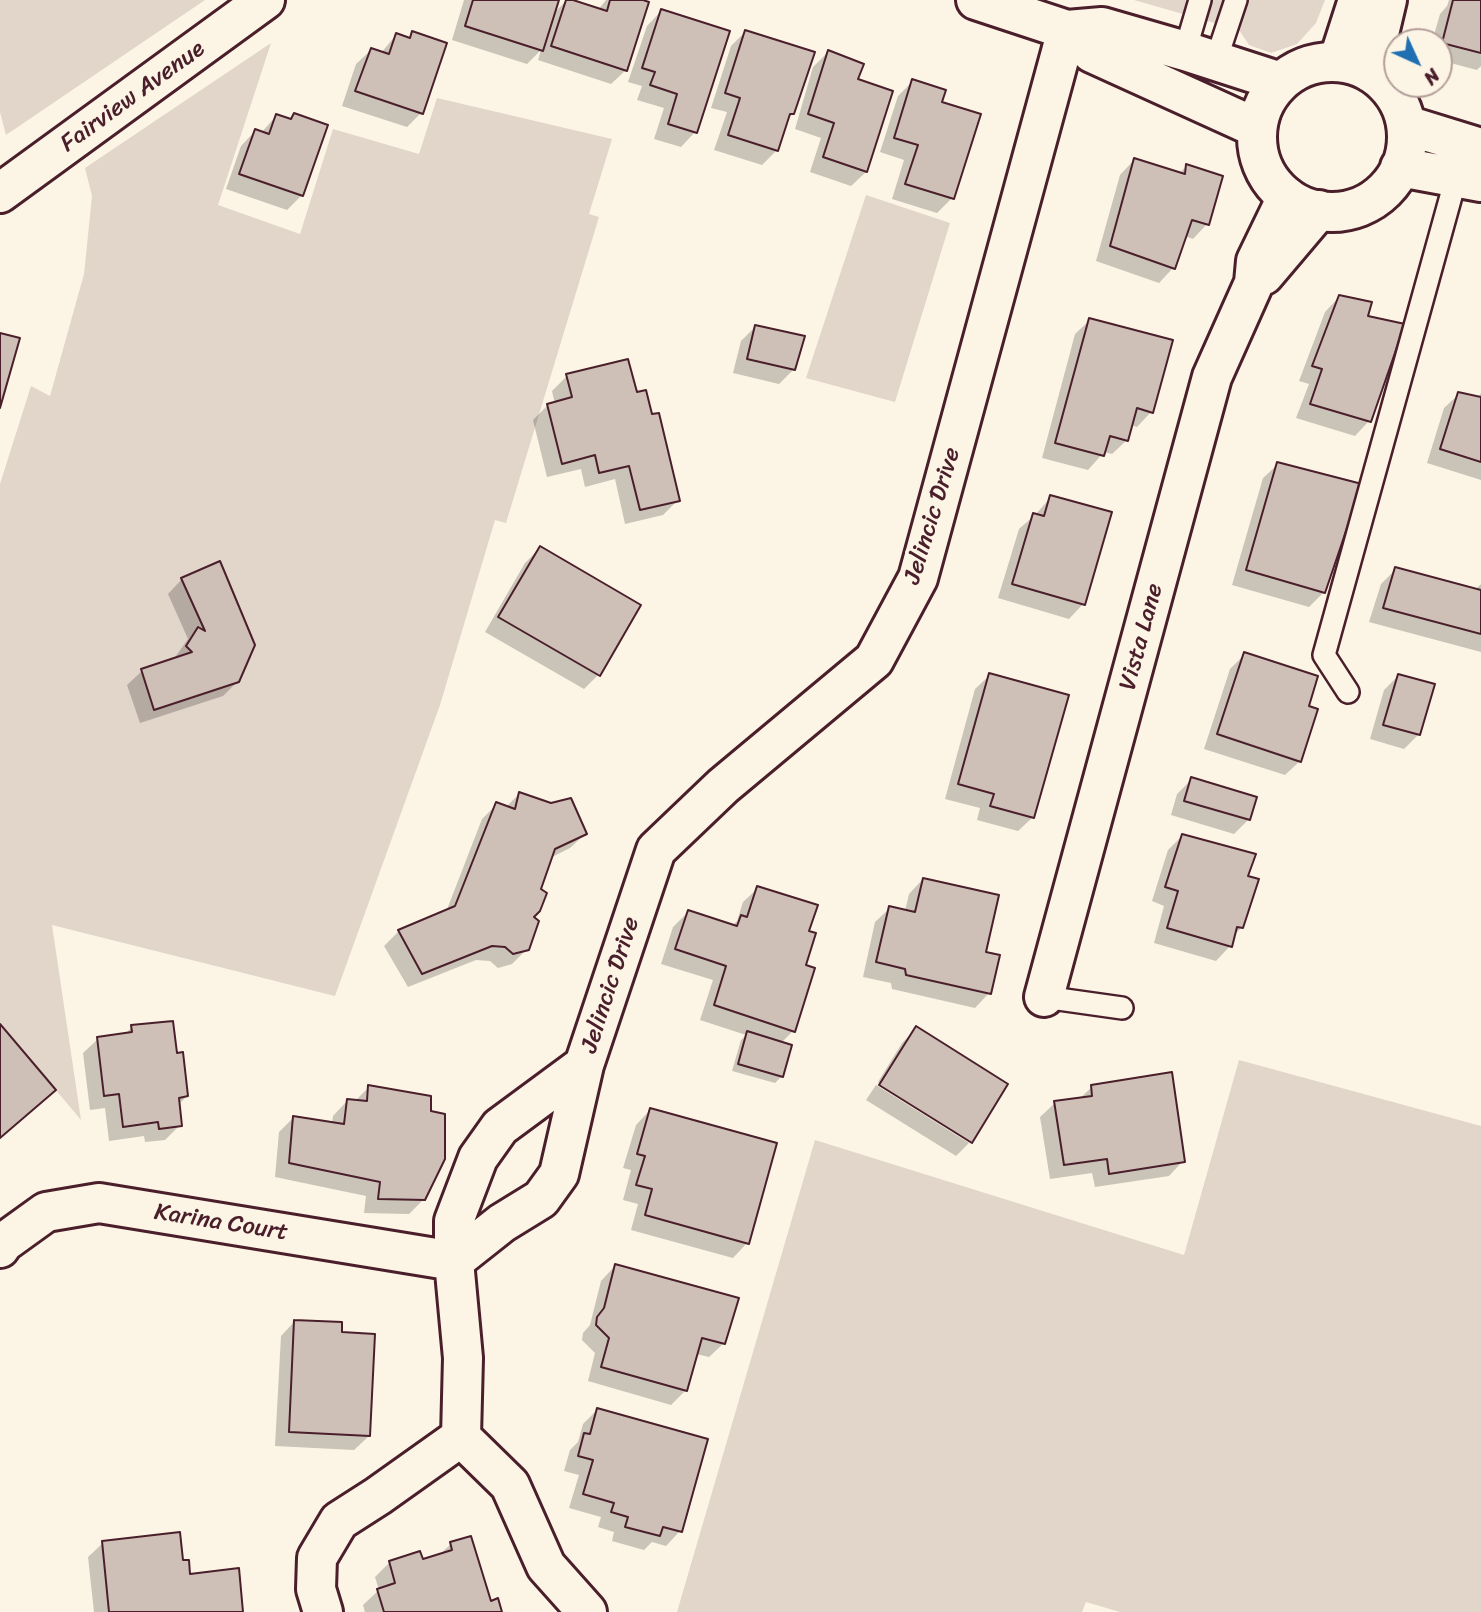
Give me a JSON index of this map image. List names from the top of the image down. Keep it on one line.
{"streets":{"street":["Fairview Avenue","Jelincic Drive","Vista Lane","Karina Court"]},"crossings":[["Jelincic Drive","Karina Court"]],"north":"bottom right"}
